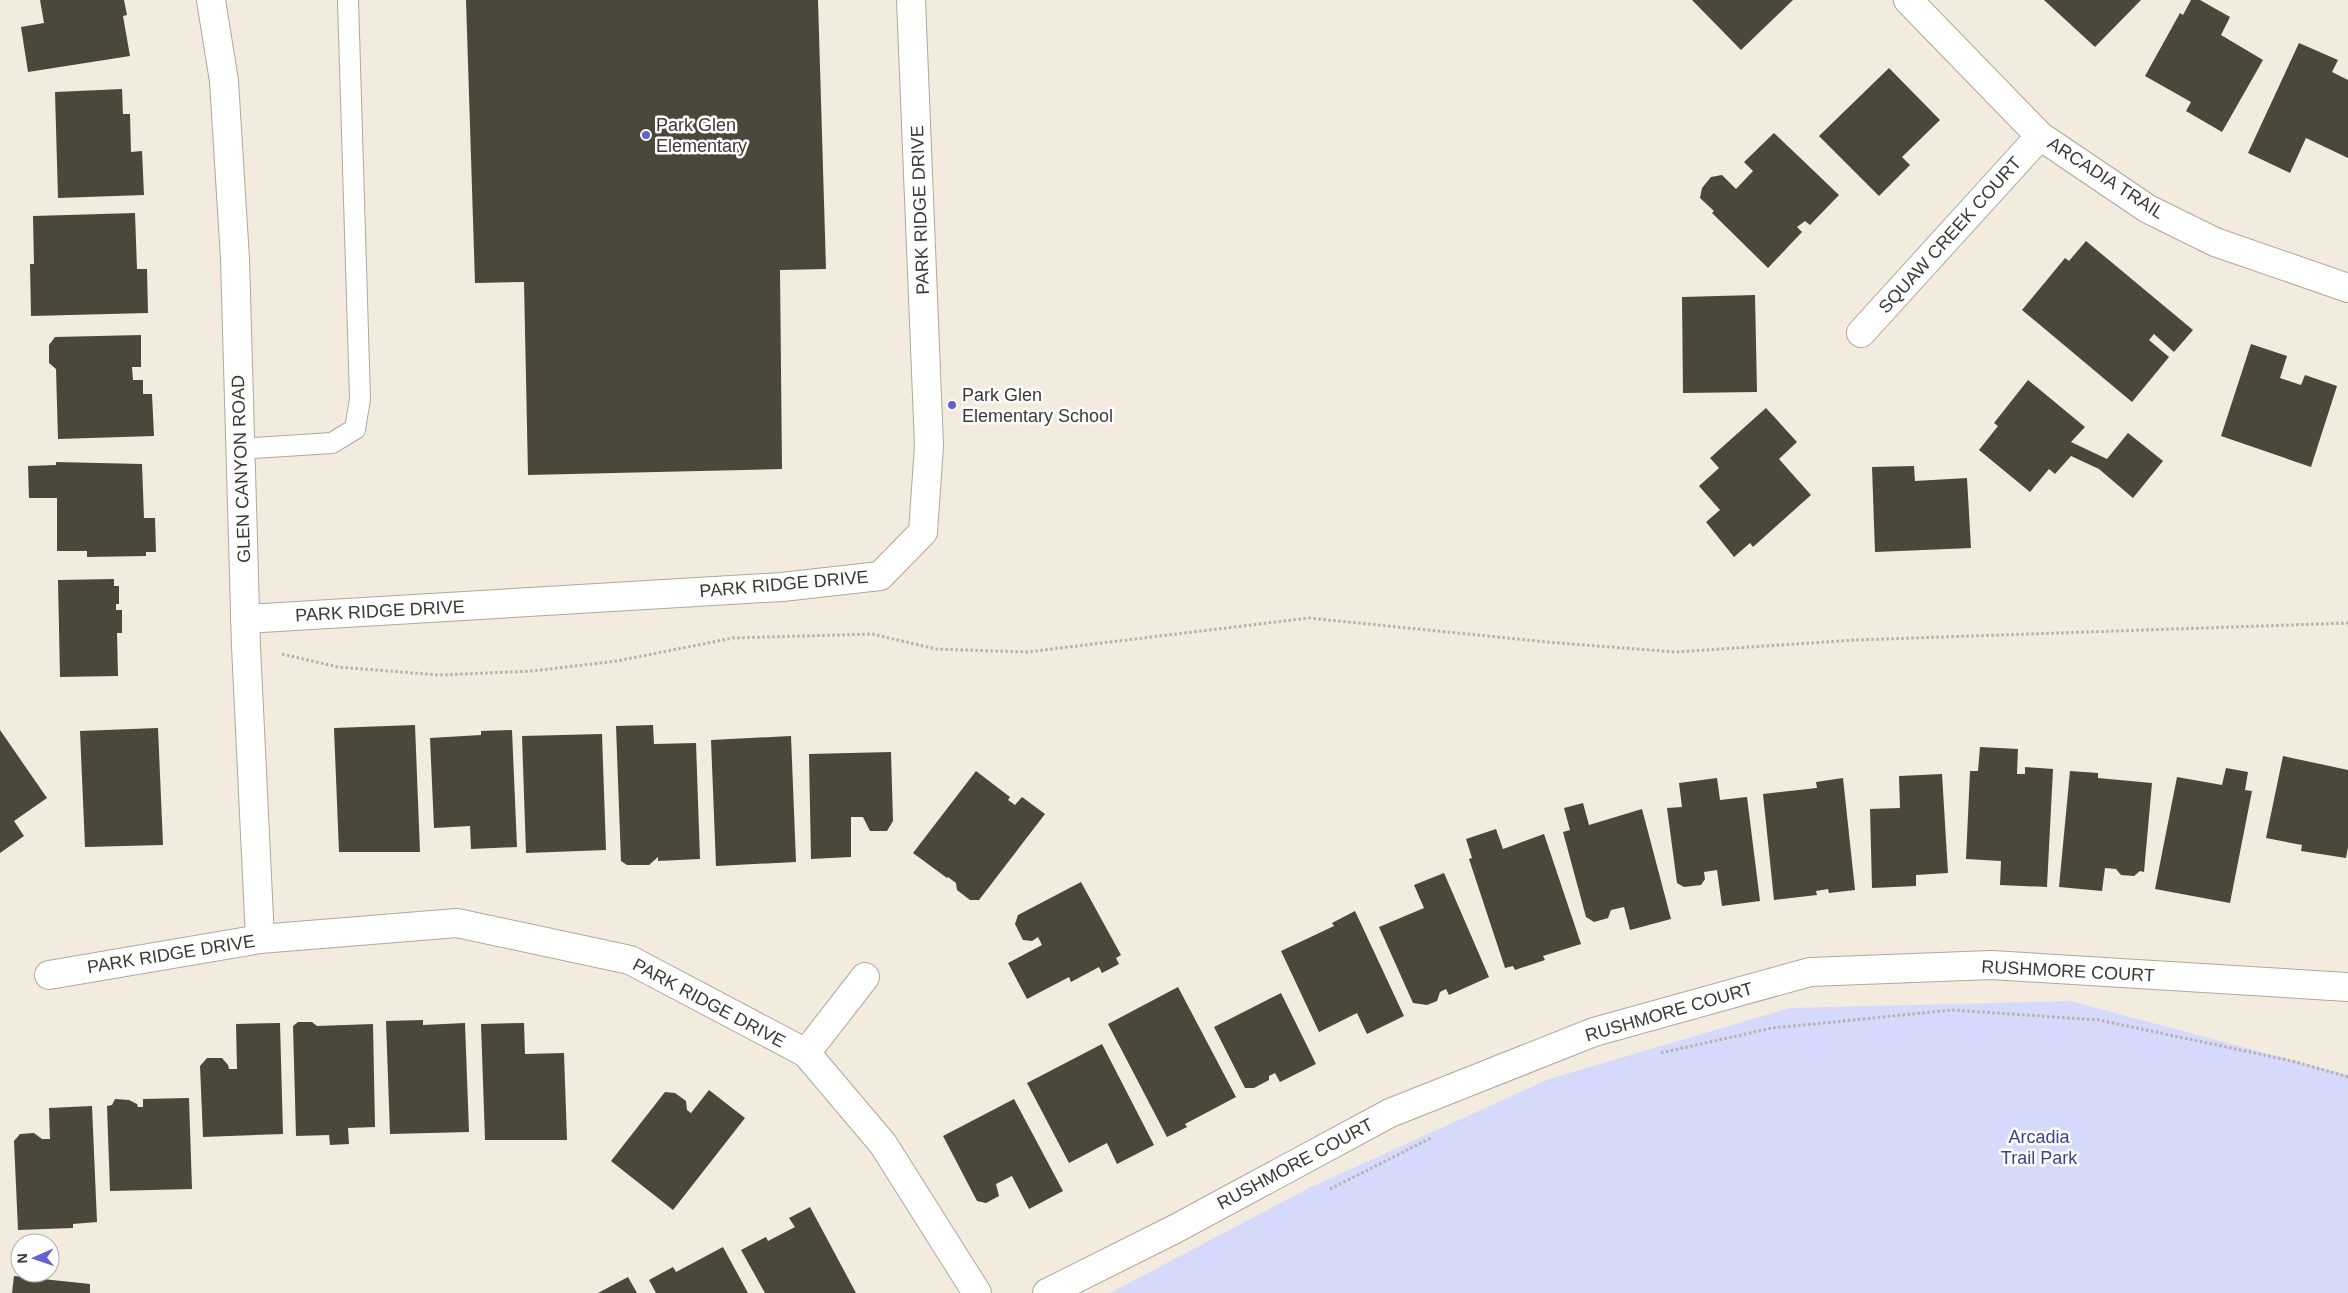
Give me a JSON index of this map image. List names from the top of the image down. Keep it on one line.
{"streets":{"street":["ARCADIA TRAIL","PARK RIDGE DRIVE","SQUAW CREEK COURT","GLEN CANYON ROAD","RUSHMORE COURT"]},"crossings":[["ARCADIA TRAIL","SQUAW CREEK COURT"],["PARK RIDGE DRIVE","GLEN CANYON ROAD"]],"parks":["Arcadia Trail Park"],"places":["Park Glen Elementary","Park Glen Elementary School"],"north":"left"}
